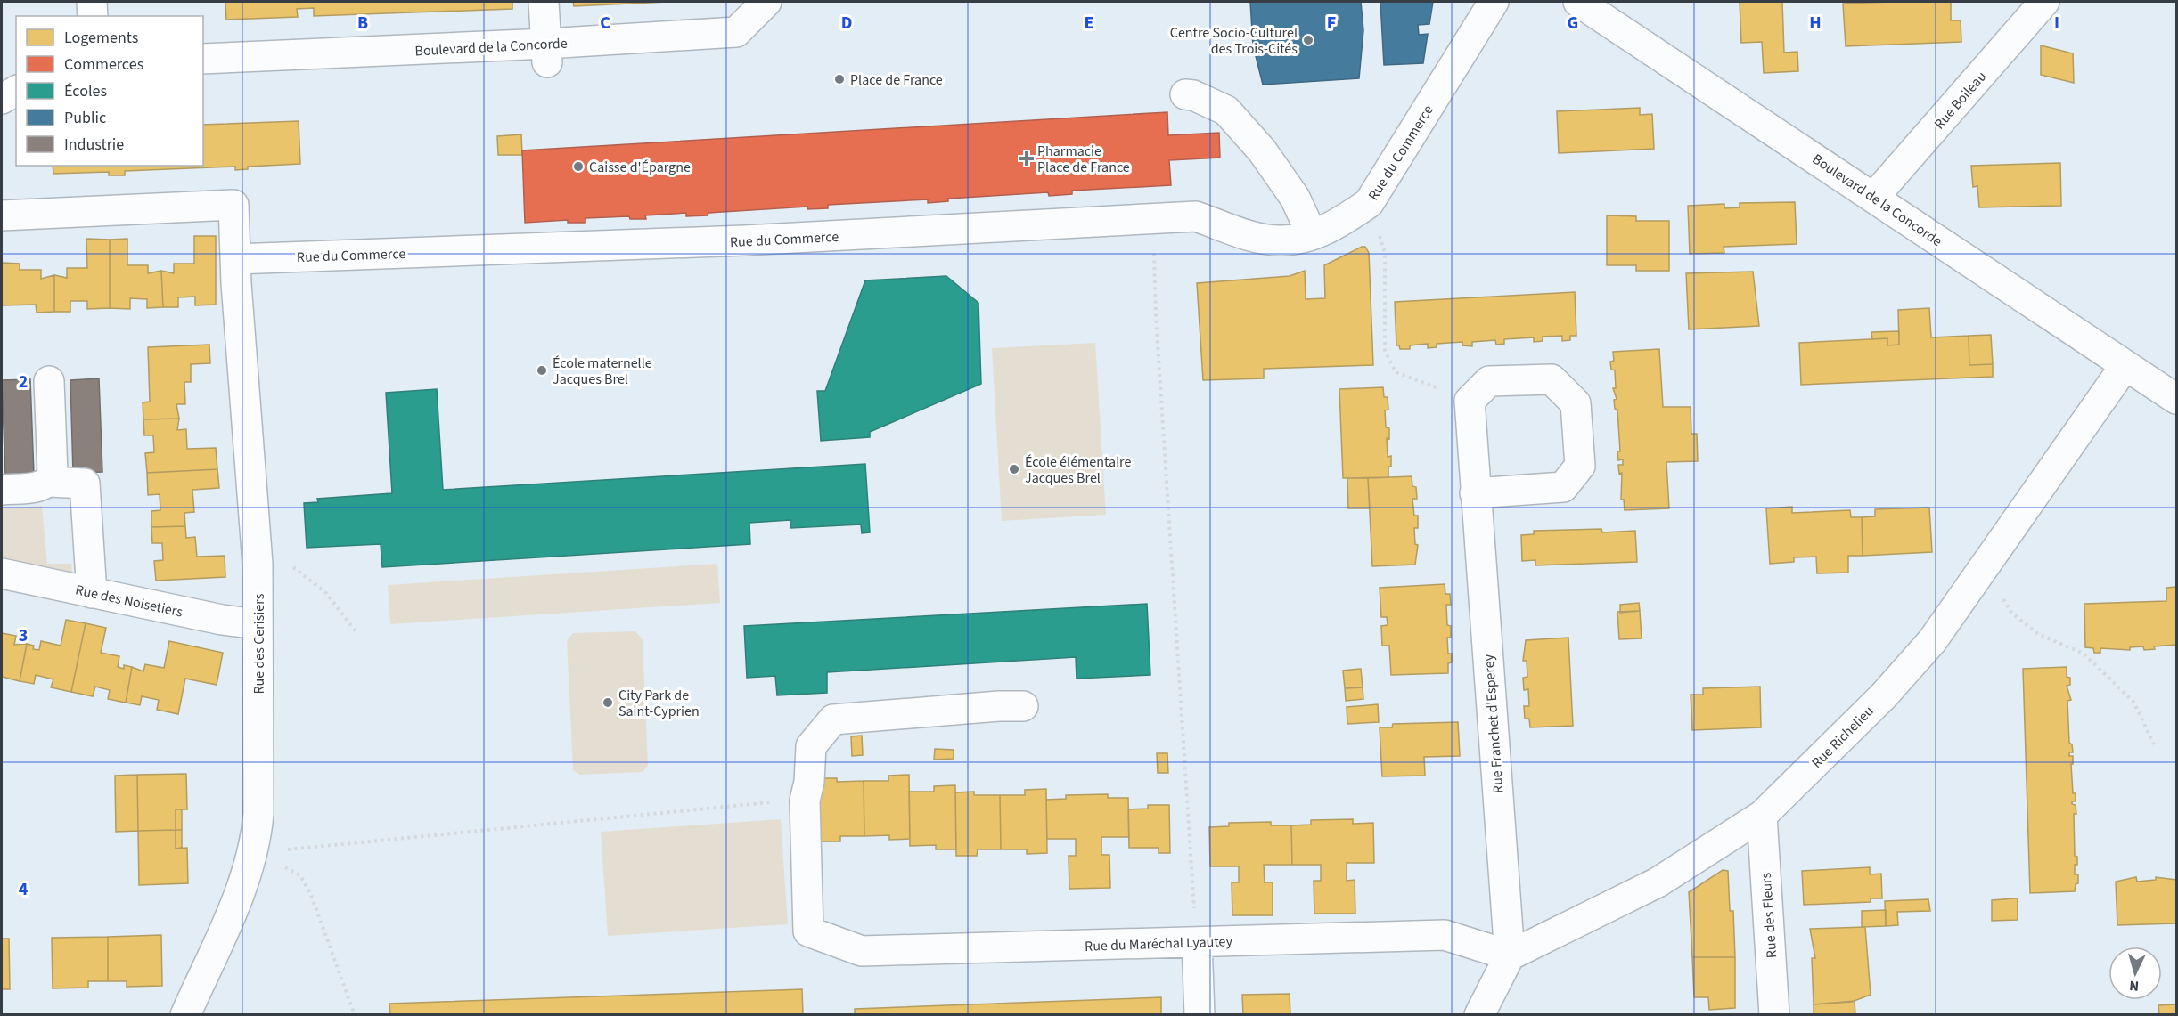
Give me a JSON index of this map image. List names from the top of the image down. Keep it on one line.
{"streets":{"street":["Boulevard de la Concorde","Rue Boileau","Rue du Commerce","Rue des Noisetiers","Rue des Cerisiers","Rue Franchet d'Esperey","Rue Richelieu","Rue des Fleurs","Rue du Maréchal Lyautey"]},"crossings":[["Boulevard de la Concorde","Rue Boileau"],["Boulevard de la Concorde","Rue Richelieu"],["Rue du Commerce","Rue des Cerisiers"],["Rue des Noisetiers","Rue des Cerisiers"],["Rue Franchet d'Esperey","Rue Richelieu"],["Rue Franchet d'Esperey","Rue du Maréchal Lyautey"],["Rue Richelieu","Rue des Fleurs"],["Rue Richelieu","Rue du Maréchal Lyautey"]],"places":{"other":["Centre Socio-Culturel des Trois-Cités","Place de France","Caisse d'Épargne","École maternelle Jacques Brel","École élémentaire Jacques Brel","City Park de Saint-Cyprien"],"health":["Pharmacie Place de France"]},"legend":["Logements","Commerces","Écoles","Public","Industrie"],"north":"bottom","grid":{"columns":["B","C","D","E","F","G","H","I"],"rows":["2","3","4"]}}
